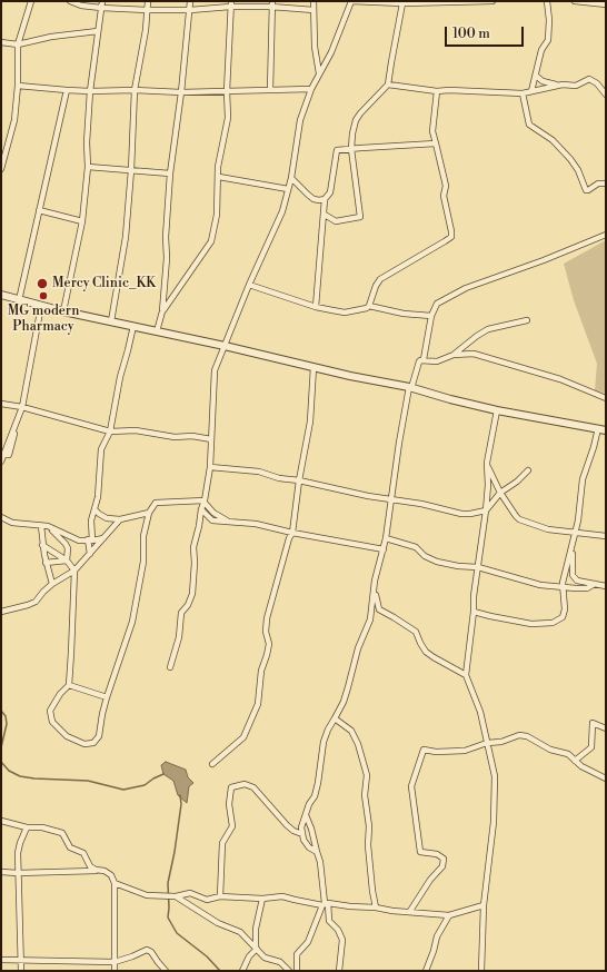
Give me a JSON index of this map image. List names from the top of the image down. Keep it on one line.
{"places":["Mercy Clinic_KK","MG modern Pharmacy"],"scale_bar":"100 m"}
